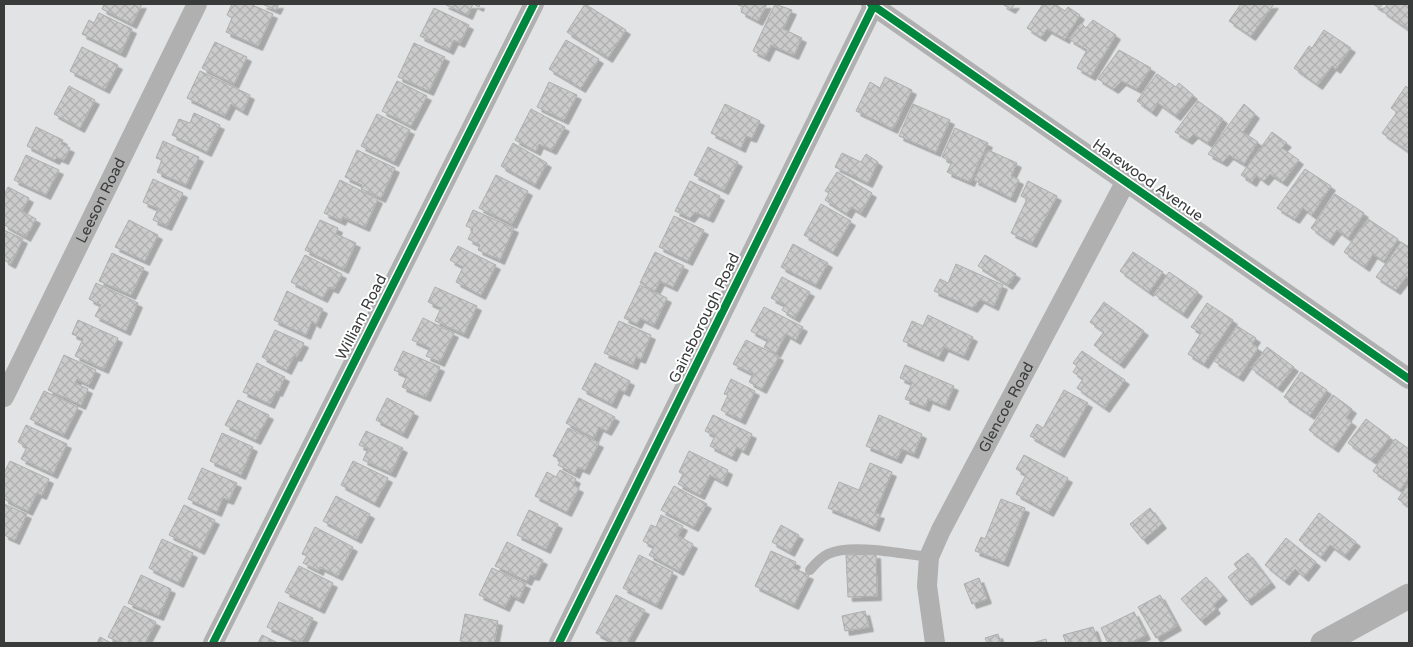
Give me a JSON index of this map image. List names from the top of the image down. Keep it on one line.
{"streets":{"street":["Harewood Avenue","Leeson Road","William Road","Gainsborough Road","Glencoe Road"]},"crossings":[["Harewood Avenue","Gainsborough Road"],["Harewood Avenue","Glencoe Road"]]}
